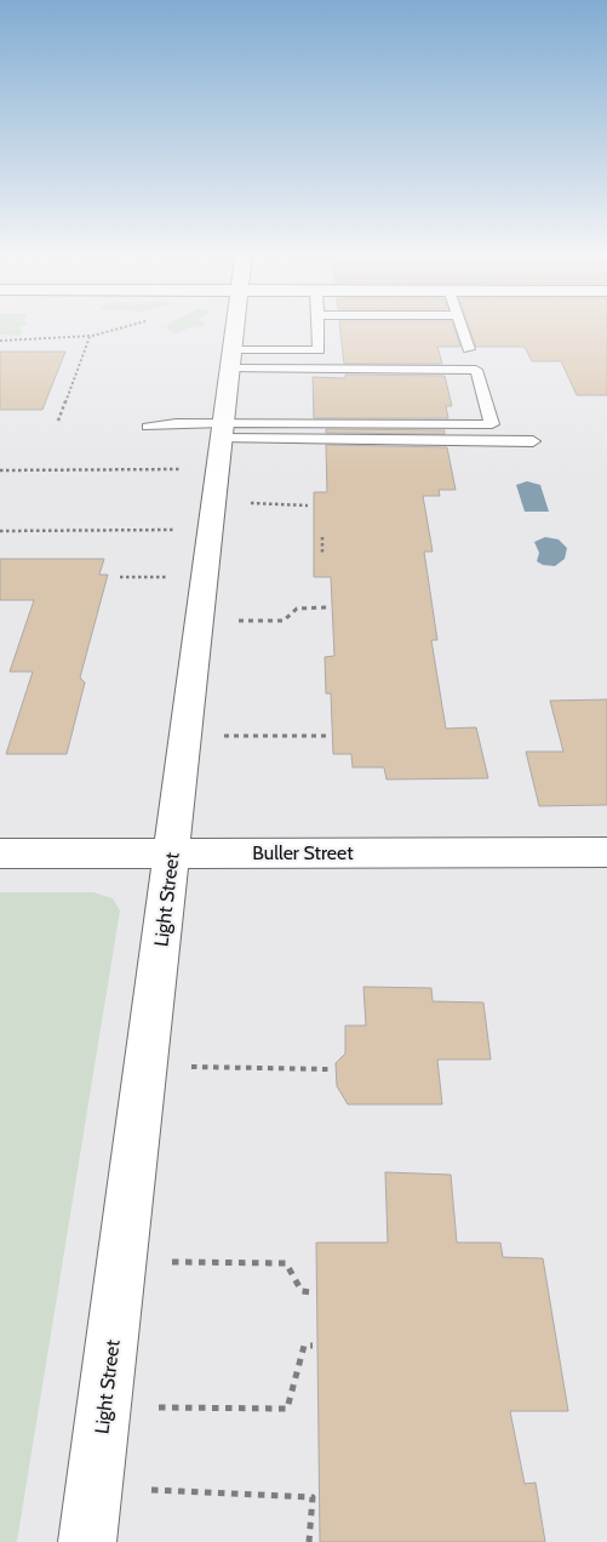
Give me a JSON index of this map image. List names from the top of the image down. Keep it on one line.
{"streets":{"street":["Buller Street","Light Street"]},"crossings":[["Buller Street","Light Street"]]}
